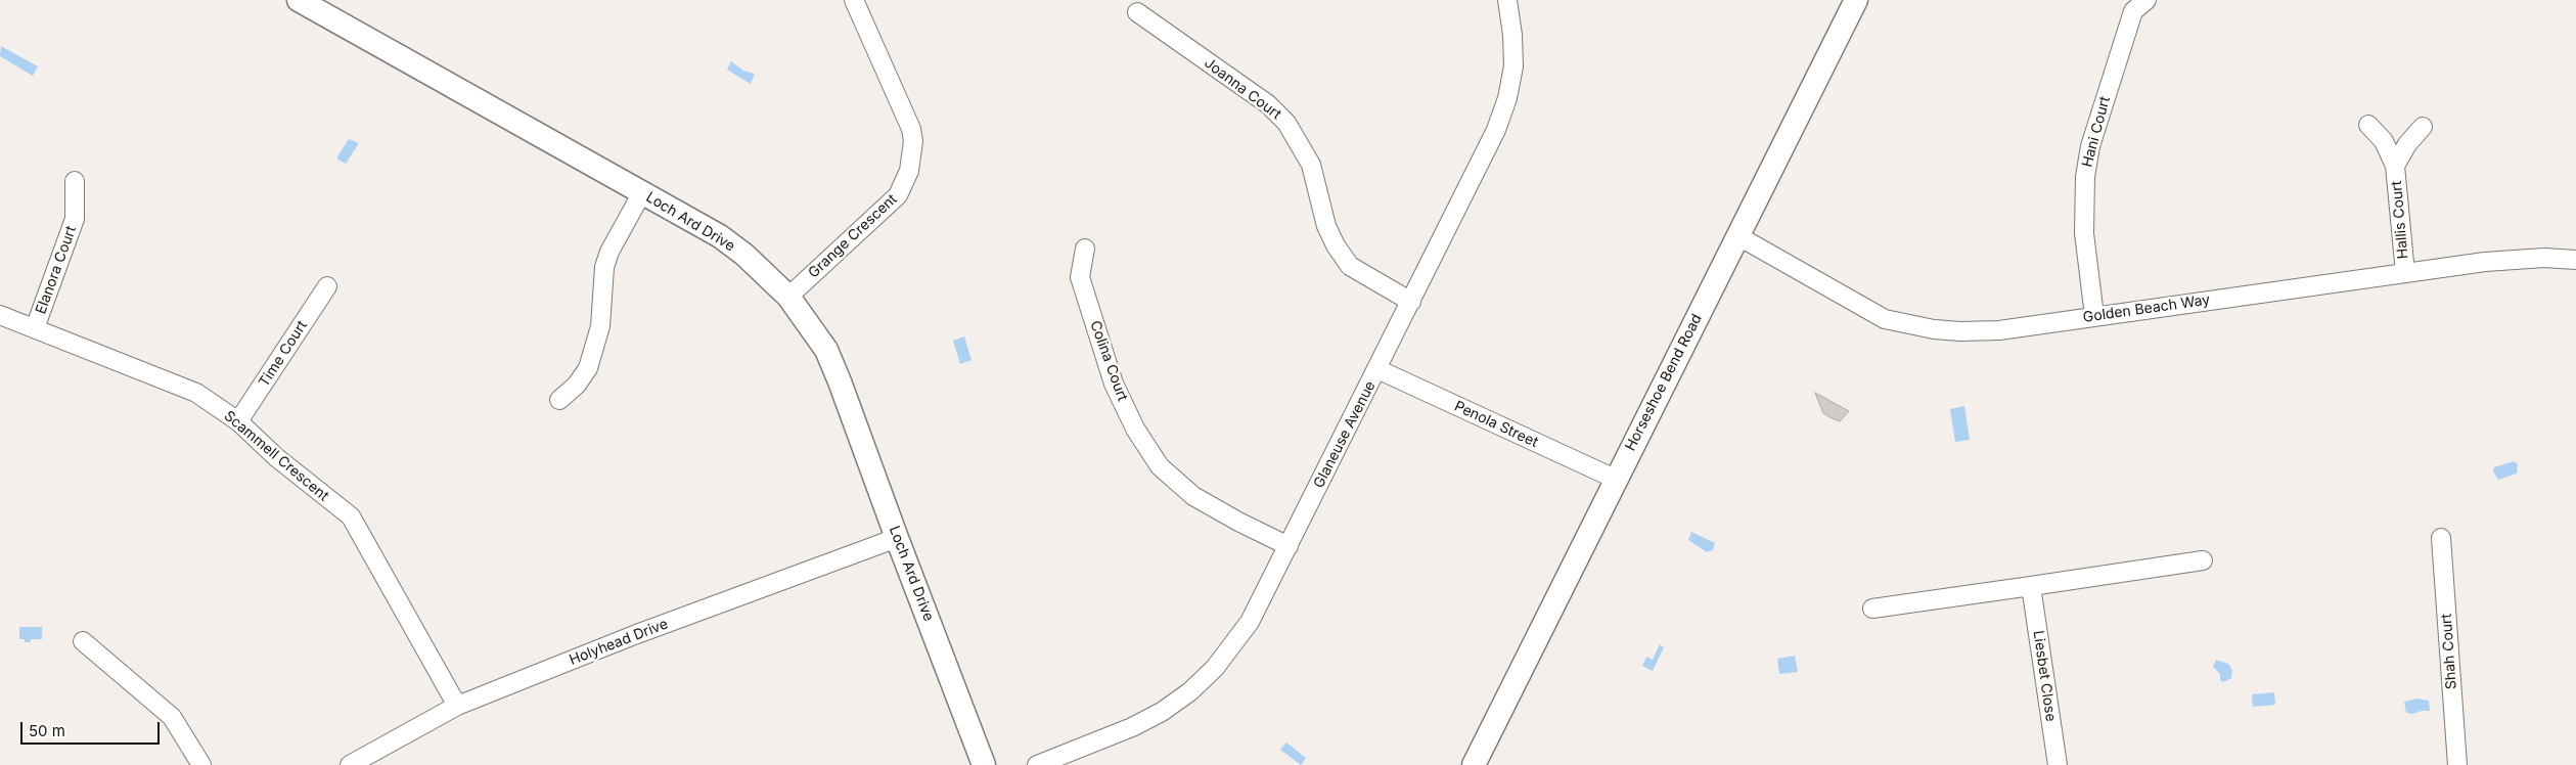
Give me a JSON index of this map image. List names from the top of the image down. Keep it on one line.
{"streets":{"street":["Joanna Court","Hani Court","Hallis Court","Loch Ard Drive","Grange Crescent","Elanora Court","Golden Beach Way","Time Court","Colina Court","Horseshoe Bend Road","Penola Street","Glaneuse Avenue","Scammell Crescent","Holyhead Drive","Shah Court","Liesbet Close"]},"crossings":[["Joanna Court","Glaneuse Avenue"],["Hani Court","Golden Beach Way"],["Hallis Court","Golden Beach Way"],["Loch Ard Drive","Grange Crescent"],["Loch Ard Drive","Holyhead Drive"],["Elanora Court","Scammell Crescent"],["Golden Beach Way","Horseshoe Bend Road"],["Time Court","Scammell Crescent"],["Colina Court","Glaneuse Avenue"],["Horseshoe Bend Road","Penola Street"],["Penola Street","Glaneuse Avenue"],["Scammell Crescent","Holyhead Drive"]],"scale_bar":"50 m"}
